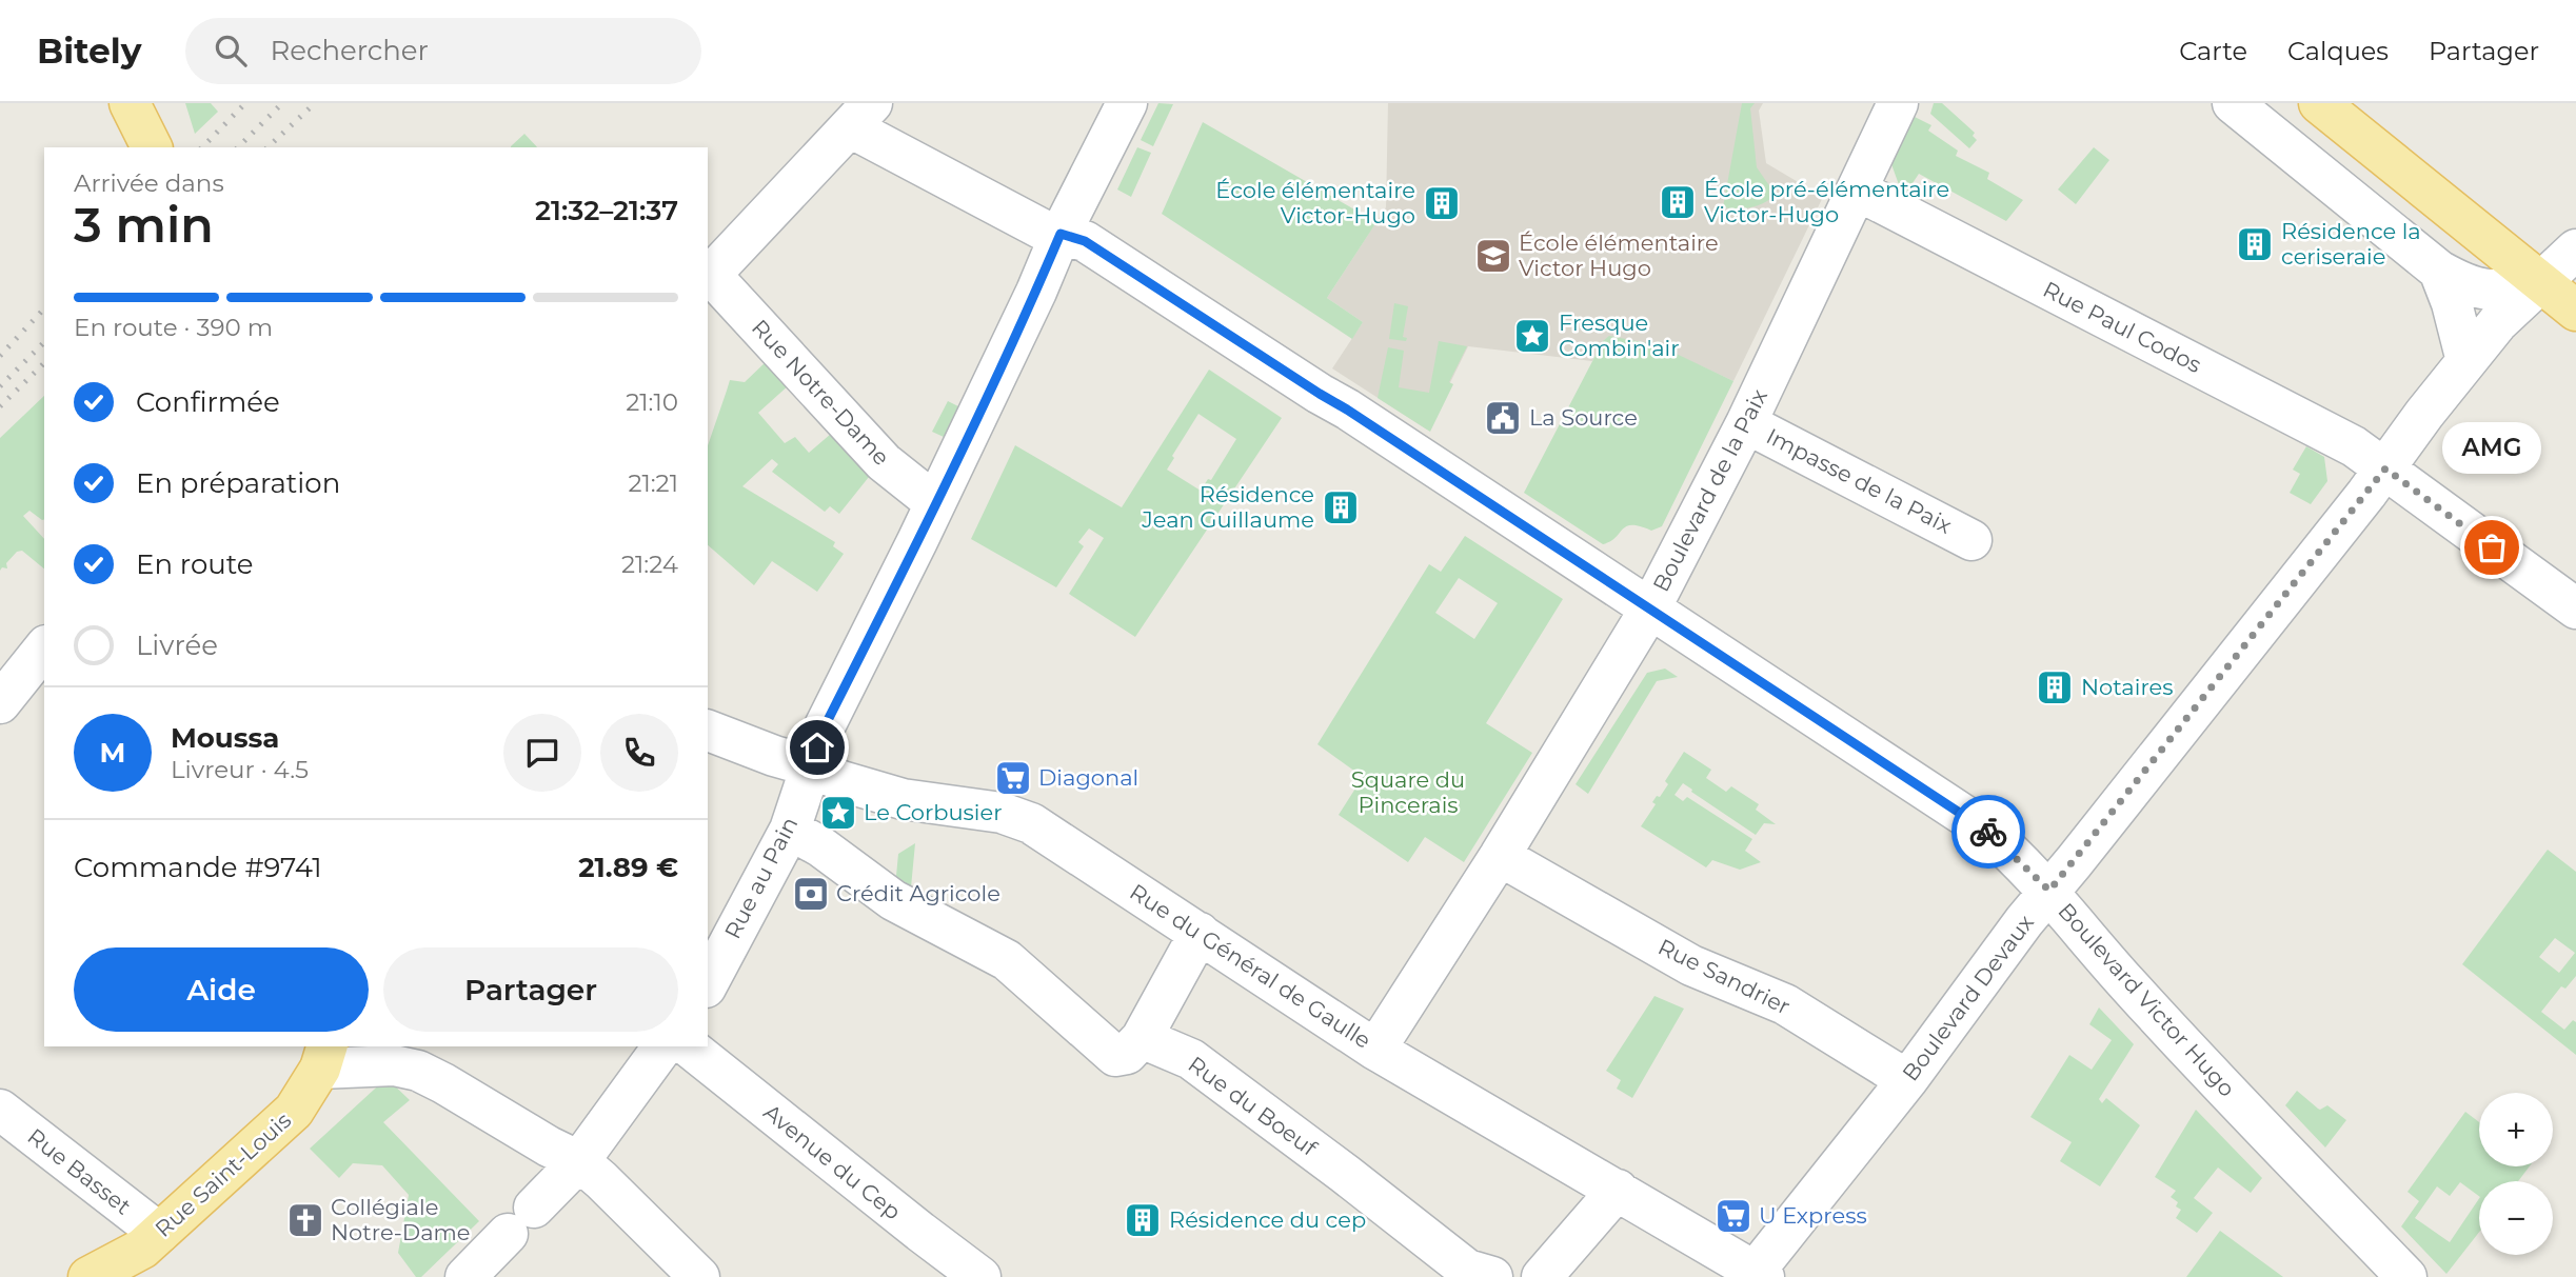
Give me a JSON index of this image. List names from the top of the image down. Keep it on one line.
{"streets":{"main road":["Rue Saint-Louis"],"street":["Rue Paul Codos","Rue Notre-Dame","Impasse de la Paix","Boulevard de la Paix","Rue au Pain","Rue du Général de Gaulle","Rue Sandrier","Boulevard Devaux","Boulevard Victor Hugo","Rue du Boeuf","Avenue du Cep","Rue Basset"]},"crossings":[["Rue Paul Codos","Boulevard de la Paix"],["Rue Paul Codos","Boulevard Devaux"],["Rue Notre-Dame","Rue au Pain"],["Impasse de la Paix","Boulevard de la Paix"],["Boulevard de la Paix","Rue du Général de Gaulle"],["Boulevard de la Paix","Rue Sandrier"],["Boulevard de la Paix","Boulevard Victor Hugo"],["Rue au Pain","Rue du Général de Gaulle"],["Rue au Pain","Boulevard Victor Hugo"],["Rue du Général de Gaulle","Boulevard Devaux"],["Rue Sandrier","Boulevard Devaux"],["Boulevard Devaux","Boulevard Victor Hugo"],["Rue Basset","Rue Saint-Louis"]],"parks":["Square du Pincerais"],"places":{"building":["École pré-élémentaire Victor-Hugo","École élémentaire Victor-Hugo","Résidence la ceriseraie","Résidence Jean Guillaume","Notaires","Résidence du cep"],"school or university":["École élémentaire Victor Hugo"],"place":["Fresque Combin'air","Le Corbusier"],"public building":["La Source"],"other":["AMG"],"supermarket":["Diagonal","U Express"],"bank":["Crédit Agricole"],"church":["Collégiale Notre-Dame"]},"page":{"header":"Bitely","search":"Rechercher","nav":["Carte","Calques","Partager"],"heading":["3 min","Arrivée dans","21:32–21:37"],"panel":["Moussa","Livreur · 4.5","Commande #9741","21.89 €"],"bar":"En route · 390 m","list":[["Confirmée","21:10"],["En préparation","21:21"],["En route","21:24"],"Livrée"],"bubble":"AMG","round":"M","buttons":["Aide","Partager"],"map_buttons":["+","−"]}}
